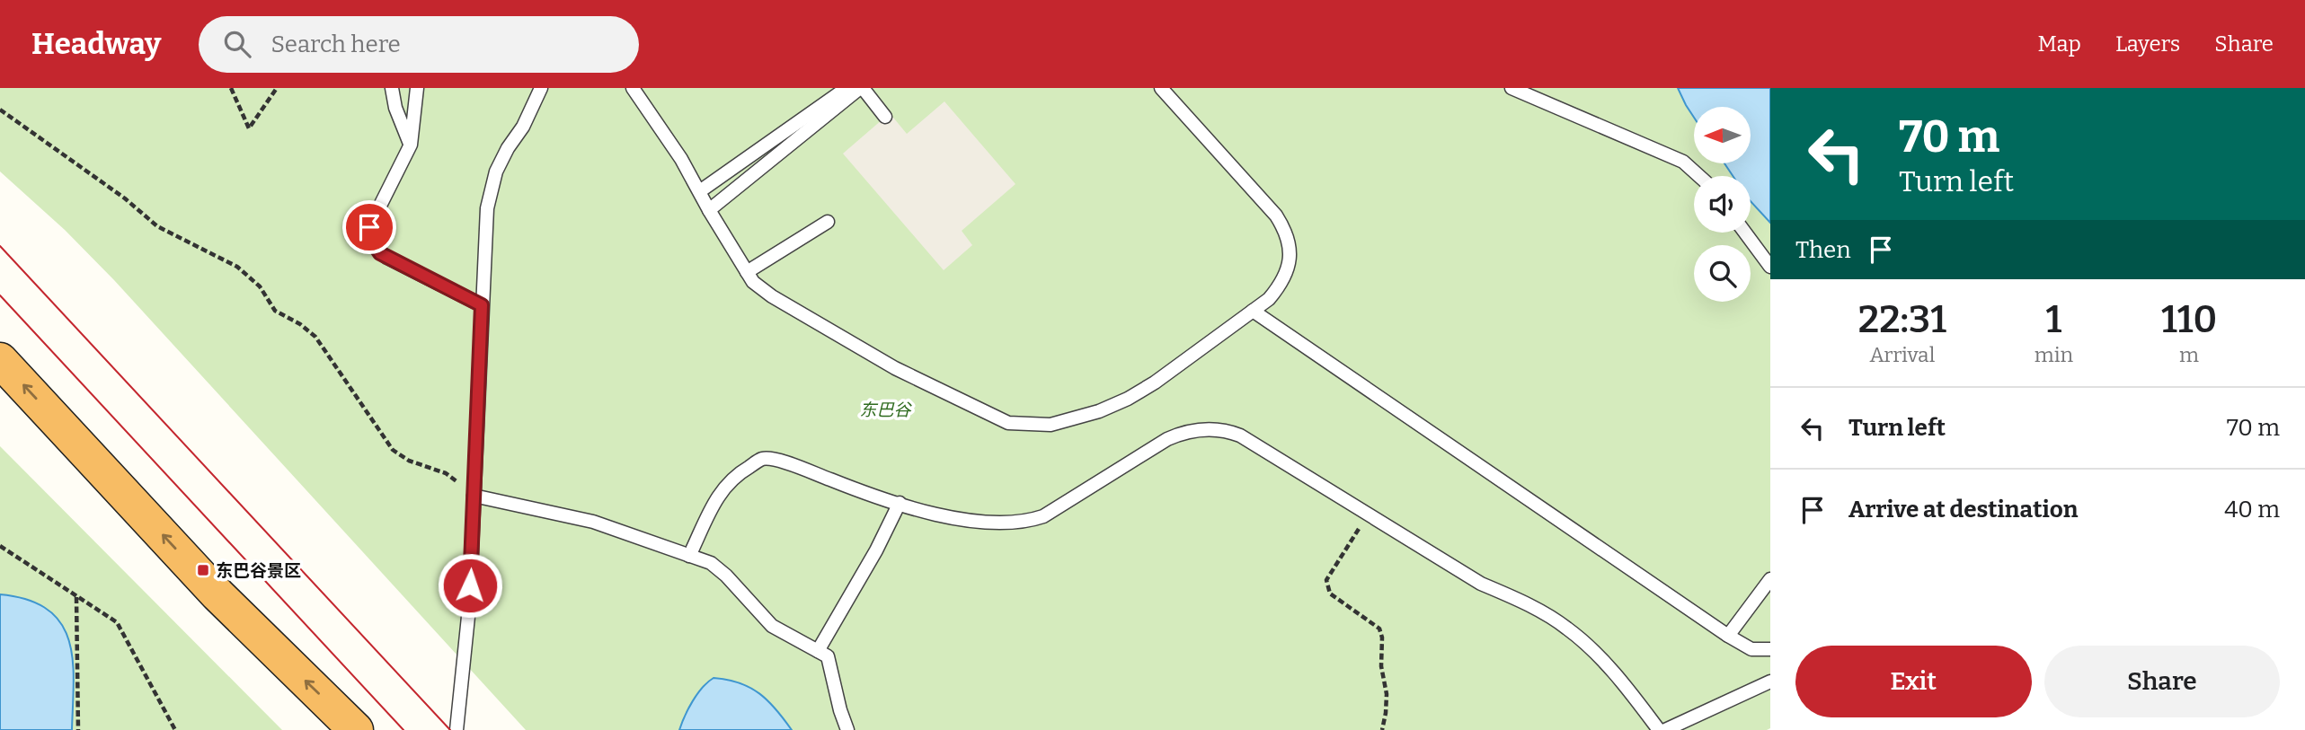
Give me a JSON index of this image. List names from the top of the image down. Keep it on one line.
{"parks":["东巴谷"],"places":{"transit":["东巴谷景区"]},"north":"left","page":{"header":"Headway","search":"Search here","nav":["Map","Layers","Share"],"turn":["70 m","Turn left"],"then":"Then","eta":["22:31","Arrival","1","min","110","m"],"list":[{"name":"Turn left","value":"70 m"},{"name":"Arrive at destination","value":"40 m"}],"buttons":["Exit","Share"]}}
